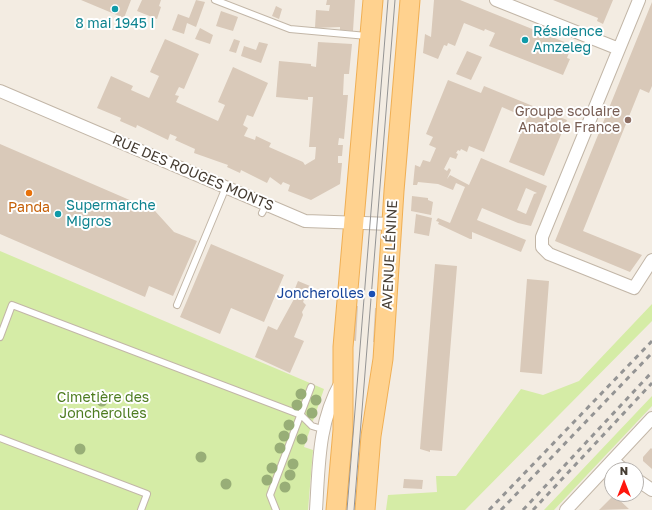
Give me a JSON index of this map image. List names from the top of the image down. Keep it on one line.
{"streets":{"main road":["AVENUE LÉNINE"],"street":["RUE DES ROUGES MONTS"]},"crossings":[["RUE DES ROUGES MONTS","AVENUE LÉNINE"]],"parks":["Cimetière des Joncherolles"],"places":["8 mai 1945 I","Résidence Amzeleg","Groupe scolaire Anatole France","Panda","Supermarche Migros","Joncherolles"],"north":"top"}
